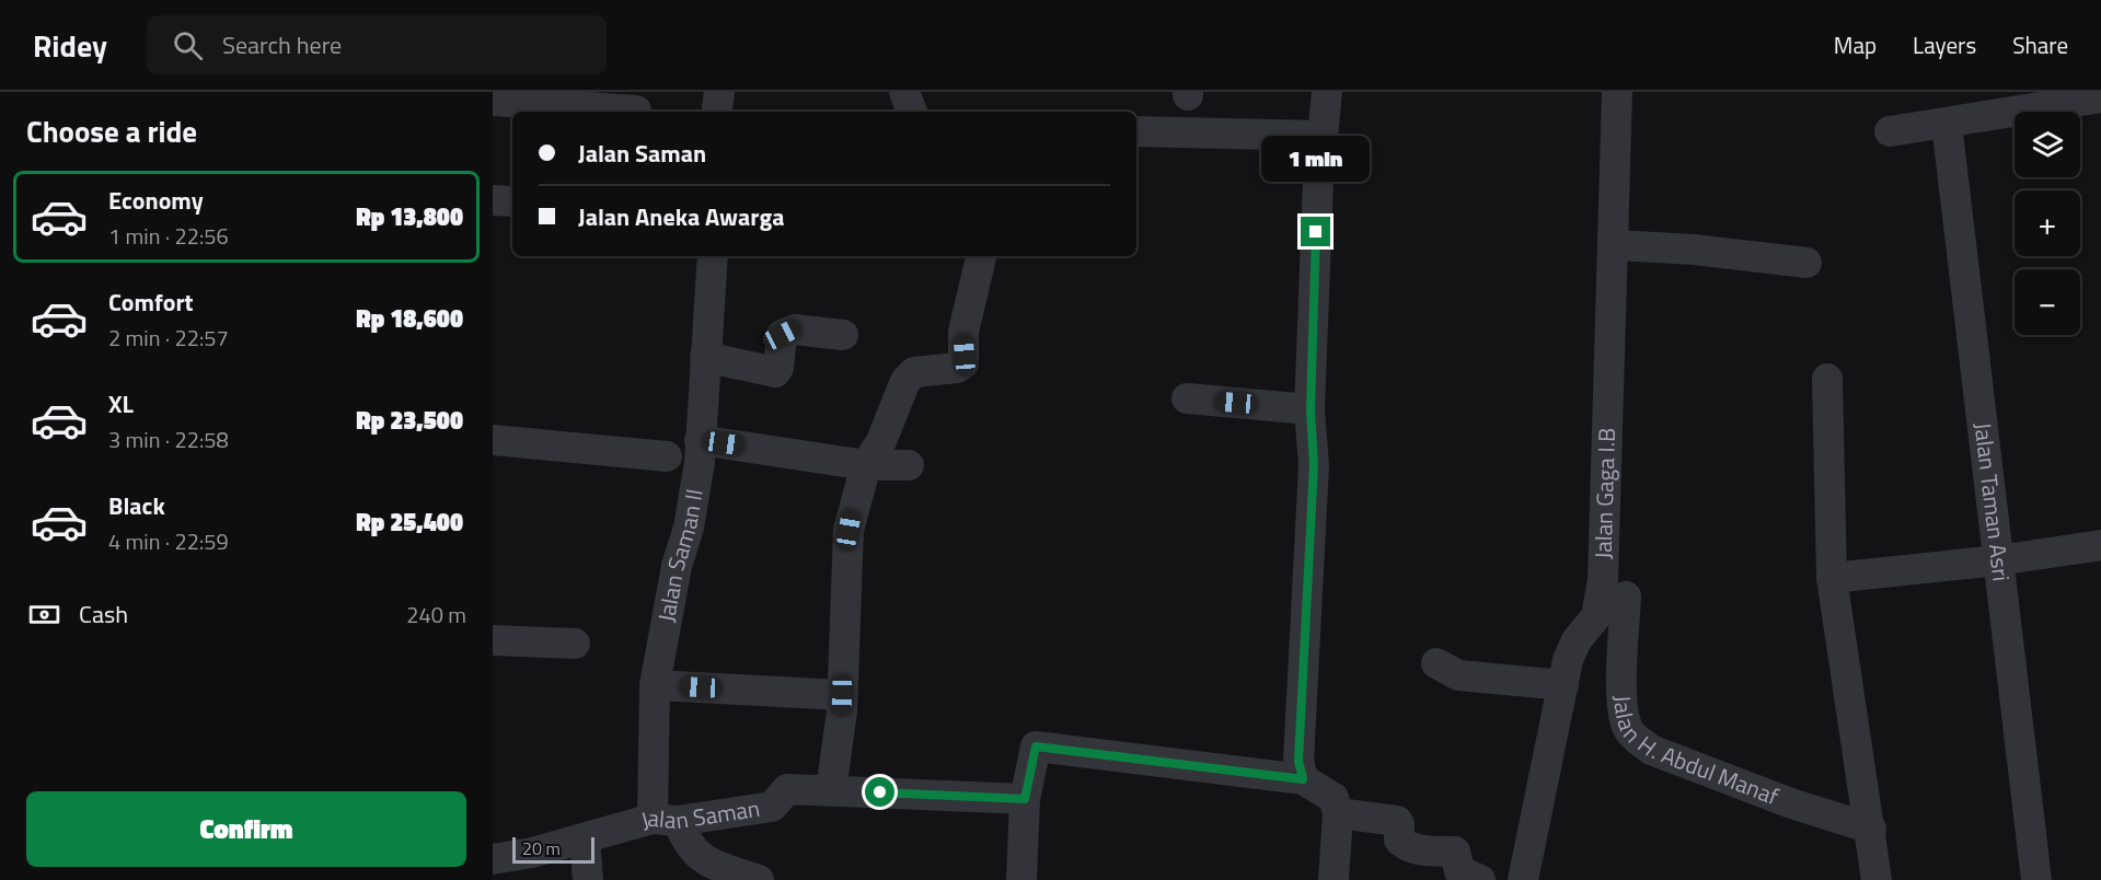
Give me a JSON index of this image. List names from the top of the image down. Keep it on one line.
{"streets":{"street":["Jalan Gaga I.B","Jalan Taman Asri","Jalan Saman II","Jalan H. Abdul Manaf","Jalan Saman"]},"crossings":[["Jalan Saman II","Jalan Saman"]],"scale_bar":"20 m","page":{"header":"Ridey","search":"Search here","nav":["Map","Layers","Share"],"heading":"Choose a ride","map_buttons":["+","−"],"banner":["Jalan Saman","Jalan Aneka Awarga"],"bubble":"1 min","list":[{"name":"Economy","note":"1 min · 22:56","value":"Rp 13,800"},{"name":"Comfort","note":"2 min · 22:57","value":"Rp 18,600"},{"name":"XL","note":"3 min · 22:58","value":"Rp 23,500"},{"name":"Black","note":"4 min · 22:59","value":"Rp 25,400"}],"pay":["Cash","240 m"],"buttons":"Confirm","scale":"20 m"}}
